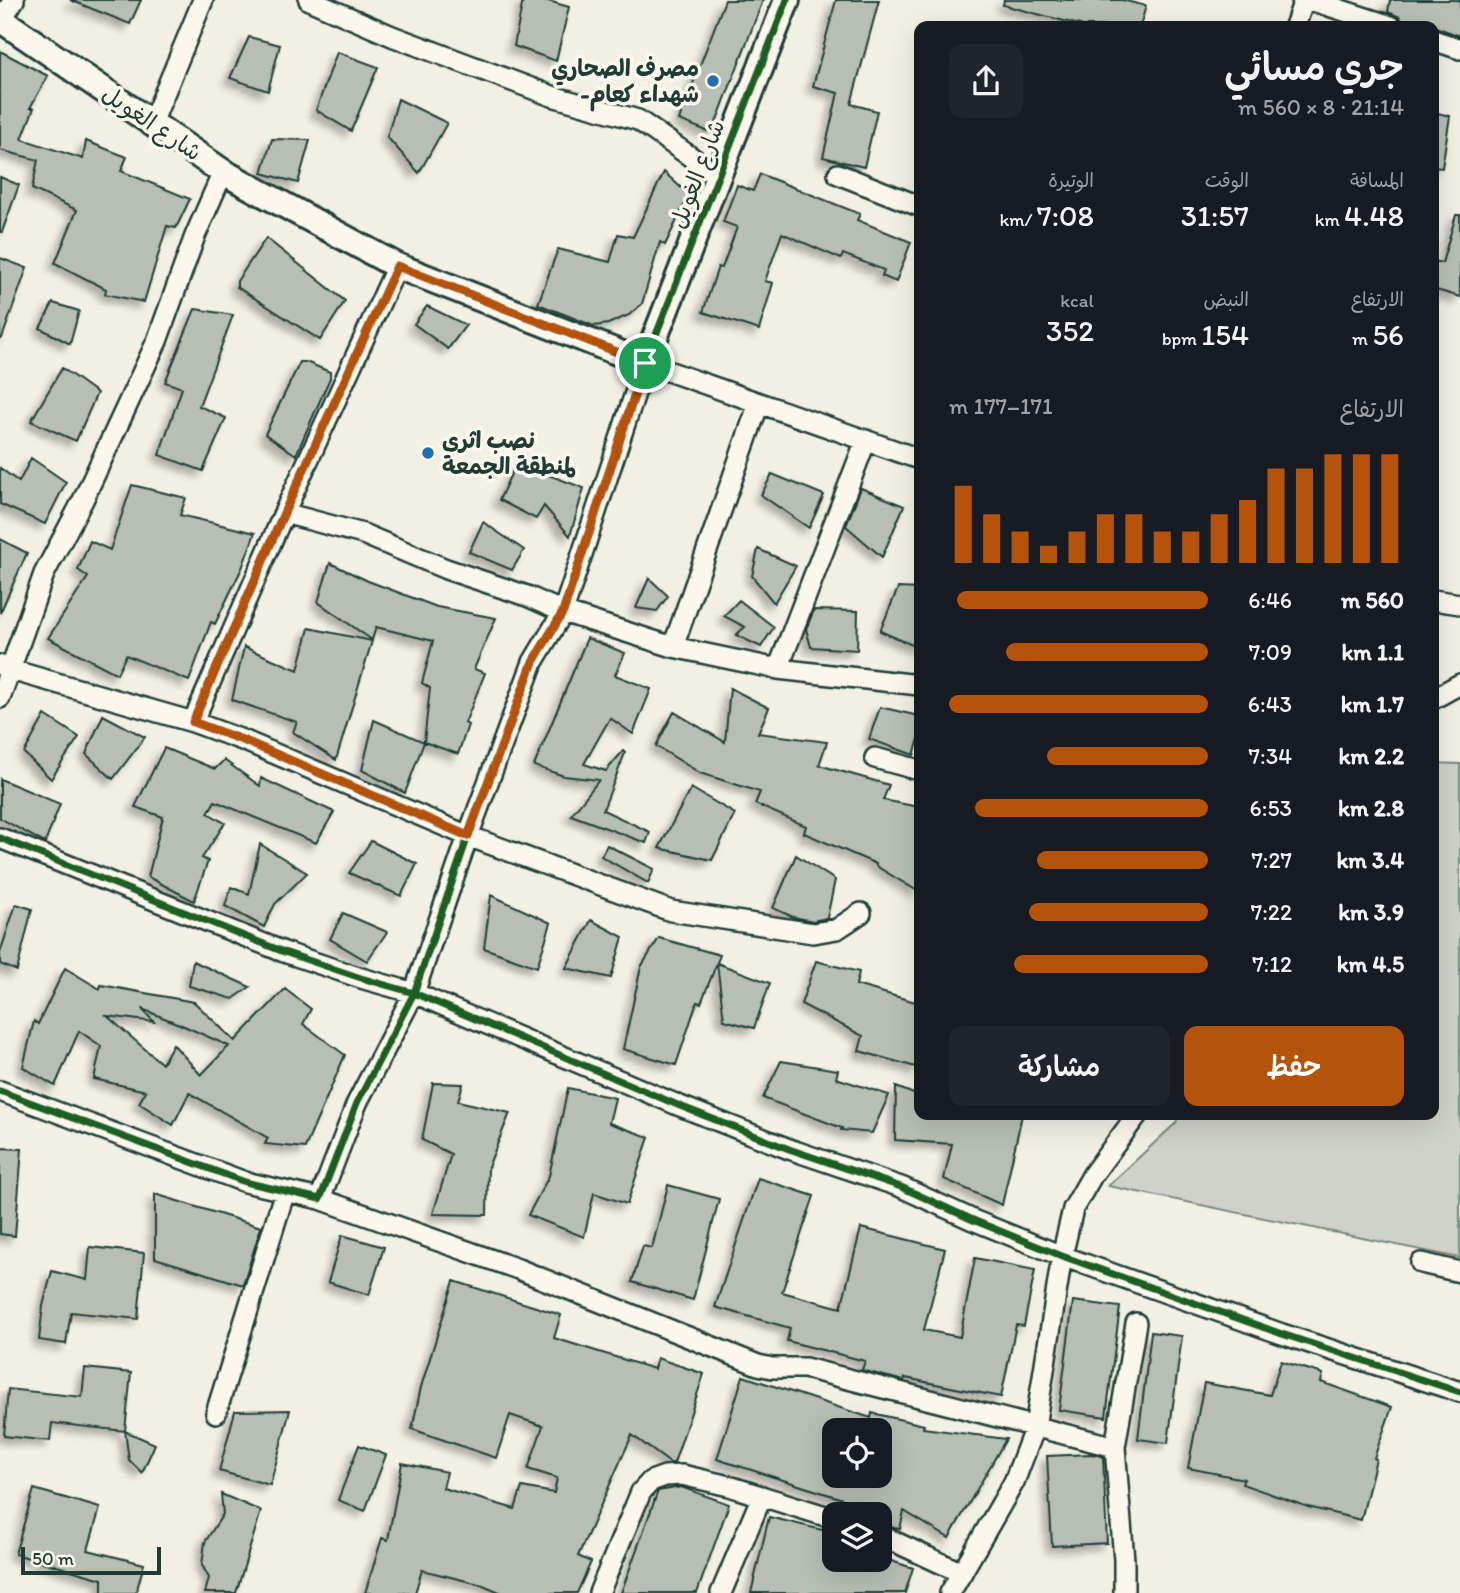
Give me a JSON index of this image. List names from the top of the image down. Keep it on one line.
{"streets":{"street":["شارع الغويل"]},"places":["مصرف الصحاري -شهداء كعام","نصب اثري لمنطقة الجمعة"],"scale_bar":"50 m","page":{"heading":["جري مسائي","21:14 · 8 × 560 m"],"stats":[["المسافة","4.48 km"],["الوقت","31:57"],["الوتيرة","7:08 /km"],["الارتفاع","56 m"],["النبض","154 bpm"],["kcal","352"]],"chart":["الارتفاع","171–177 m"],"list":[{"name":"560 m","note":"6:46"},{"name":"1.1 km","note":"7:09"},{"name":"1.7 km","note":"6:43"},{"name":"2.2 km","note":"7:34"},{"name":"2.8 km","note":"6:53"},{"name":"3.4 km","note":"7:27"},{"name":"3.9 km","note":"7:22"},{"name":"4.5 km","note":"7:12"}],"buttons":["حفظ","مشاركة"],"scale":"50 m"}}
